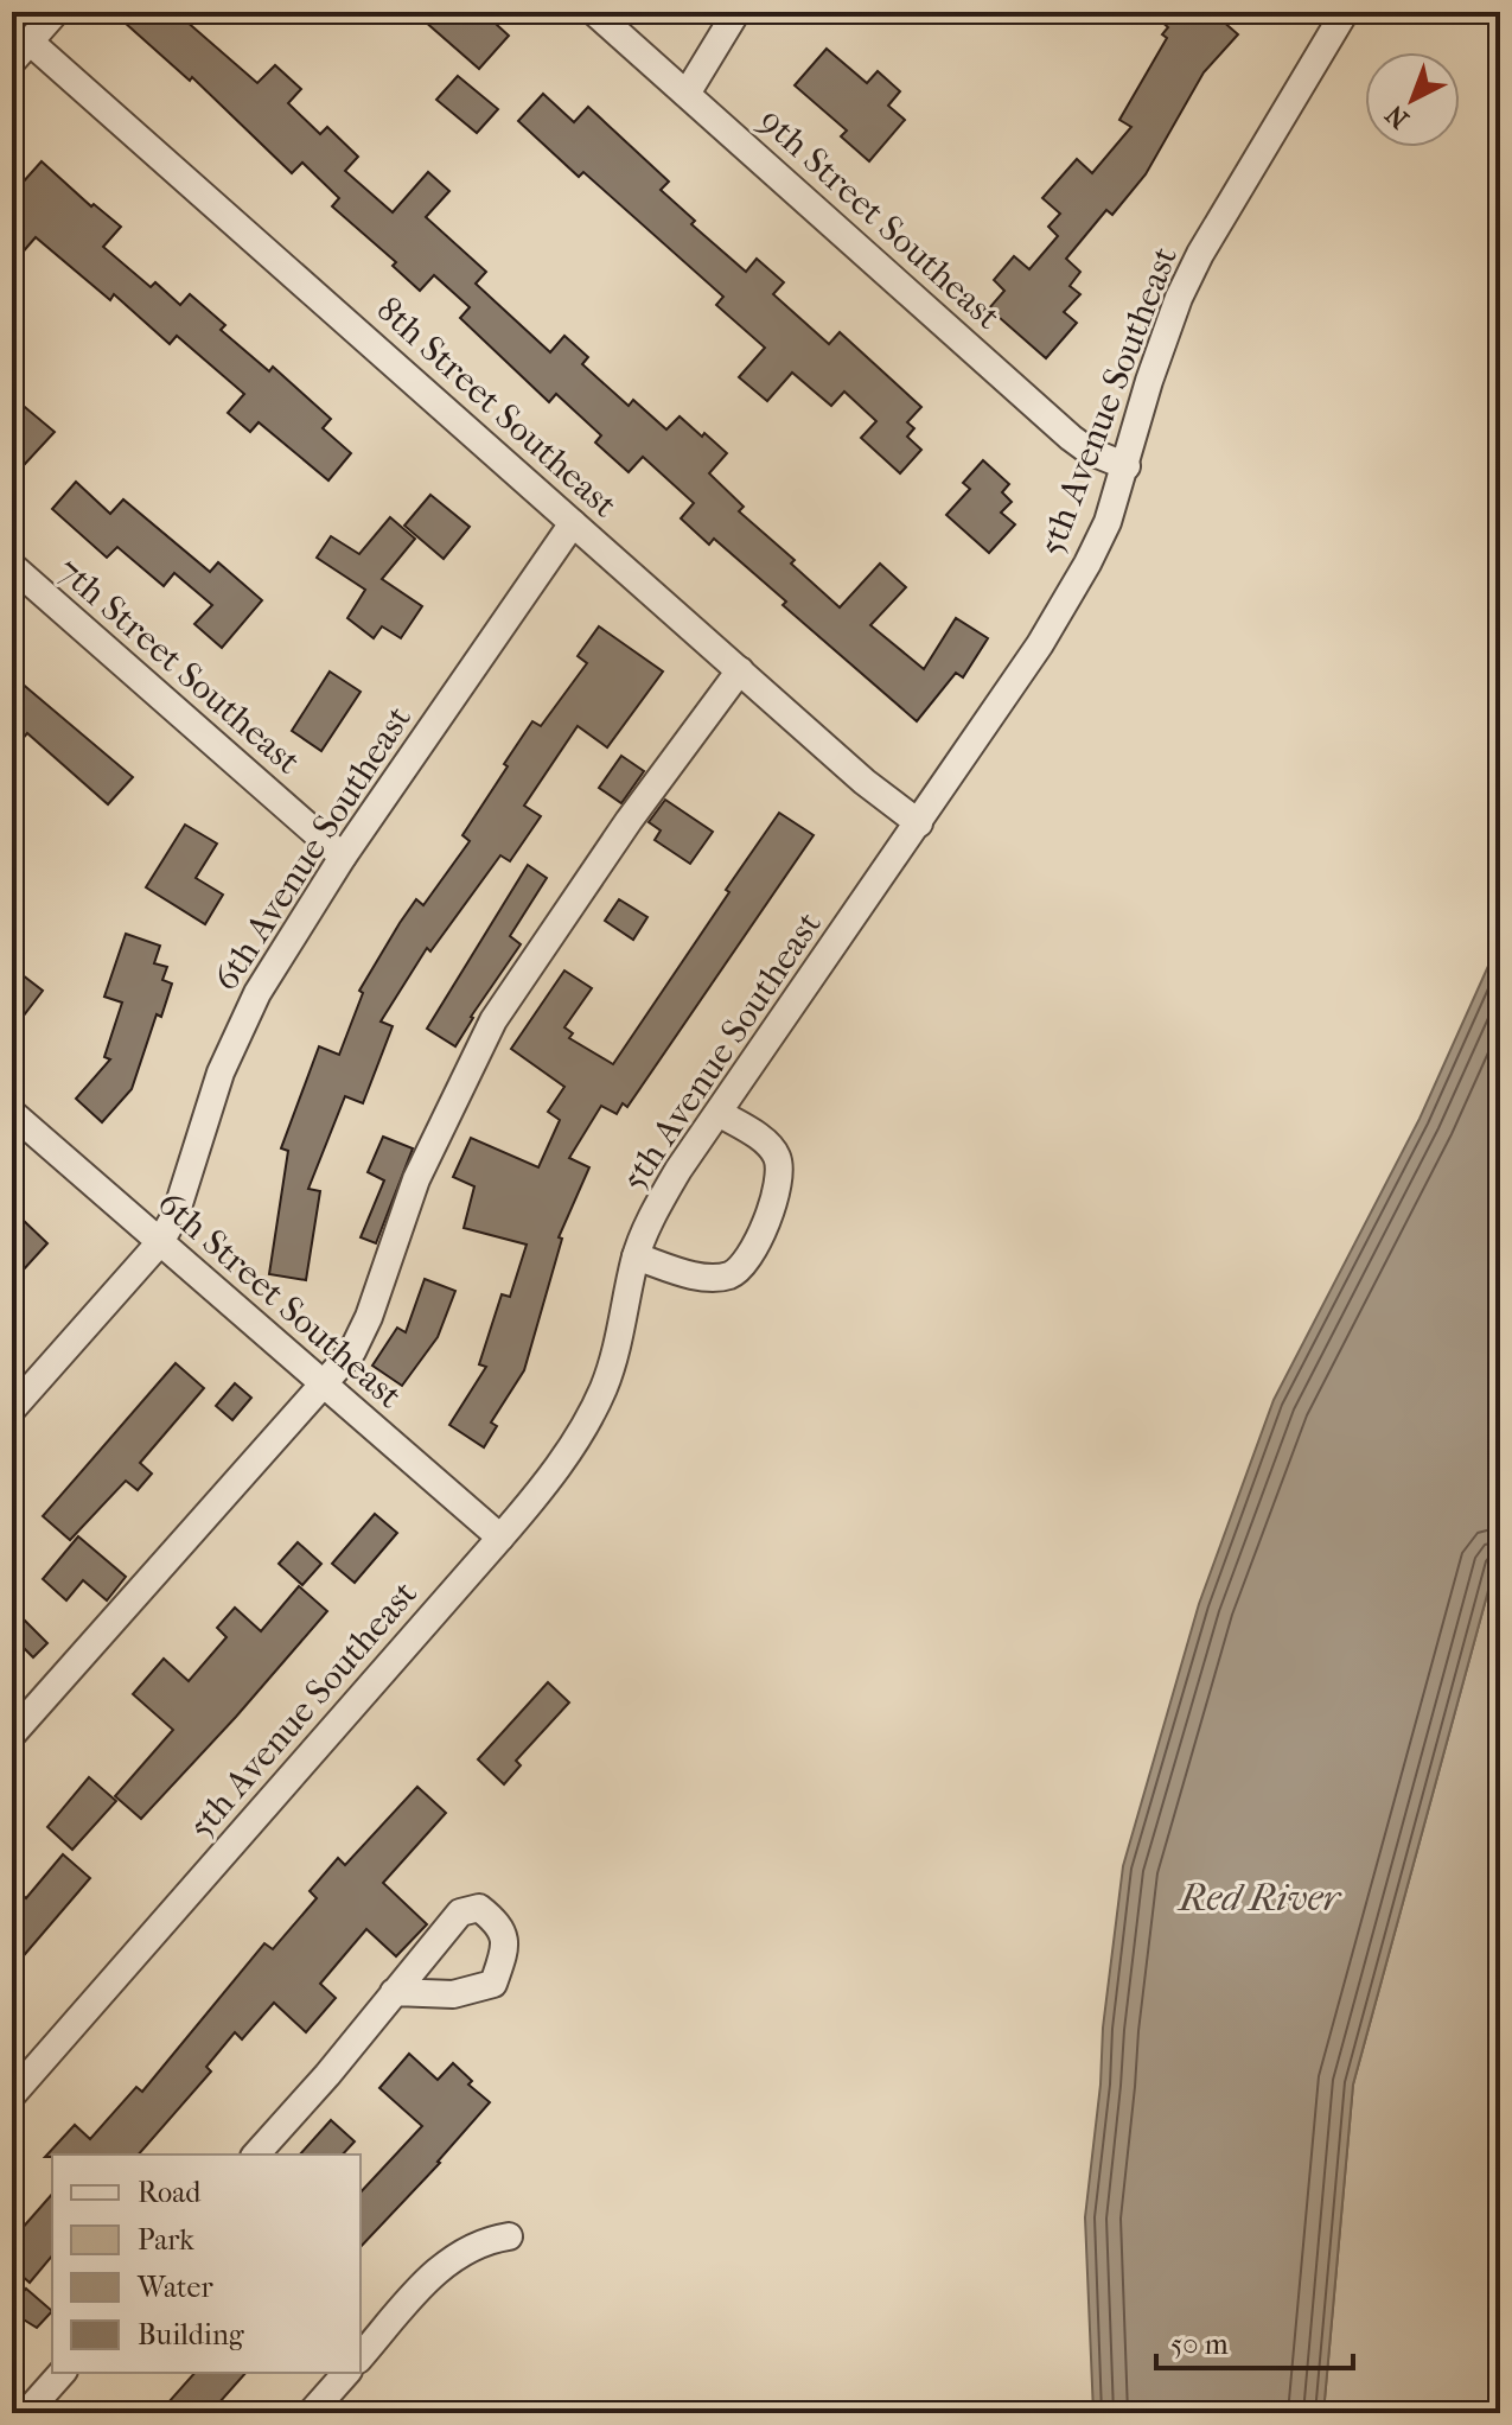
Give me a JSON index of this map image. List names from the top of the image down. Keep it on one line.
{"streets":{"street":["9th Street Southeast","5th Avenue Southeast","8th Street Southeast","7th Street Southeast","6th Avenue Southeast","6th Street Southeast"]},"crossings":[["9th Street Southeast","5th Avenue Southeast"],["5th Avenue Southeast","8th Street Southeast"],["5th Avenue Southeast","6th Street Southeast"],["8th Street Southeast","6th Avenue Southeast"],["7th Street Southeast","6th Avenue Southeast"],["6th Avenue Southeast","6th Street Southeast"]],"water":["Red River"],"legend":["Road","Park","Water","Building"],"scale_bar":"50 m","north":"bottom left"}
